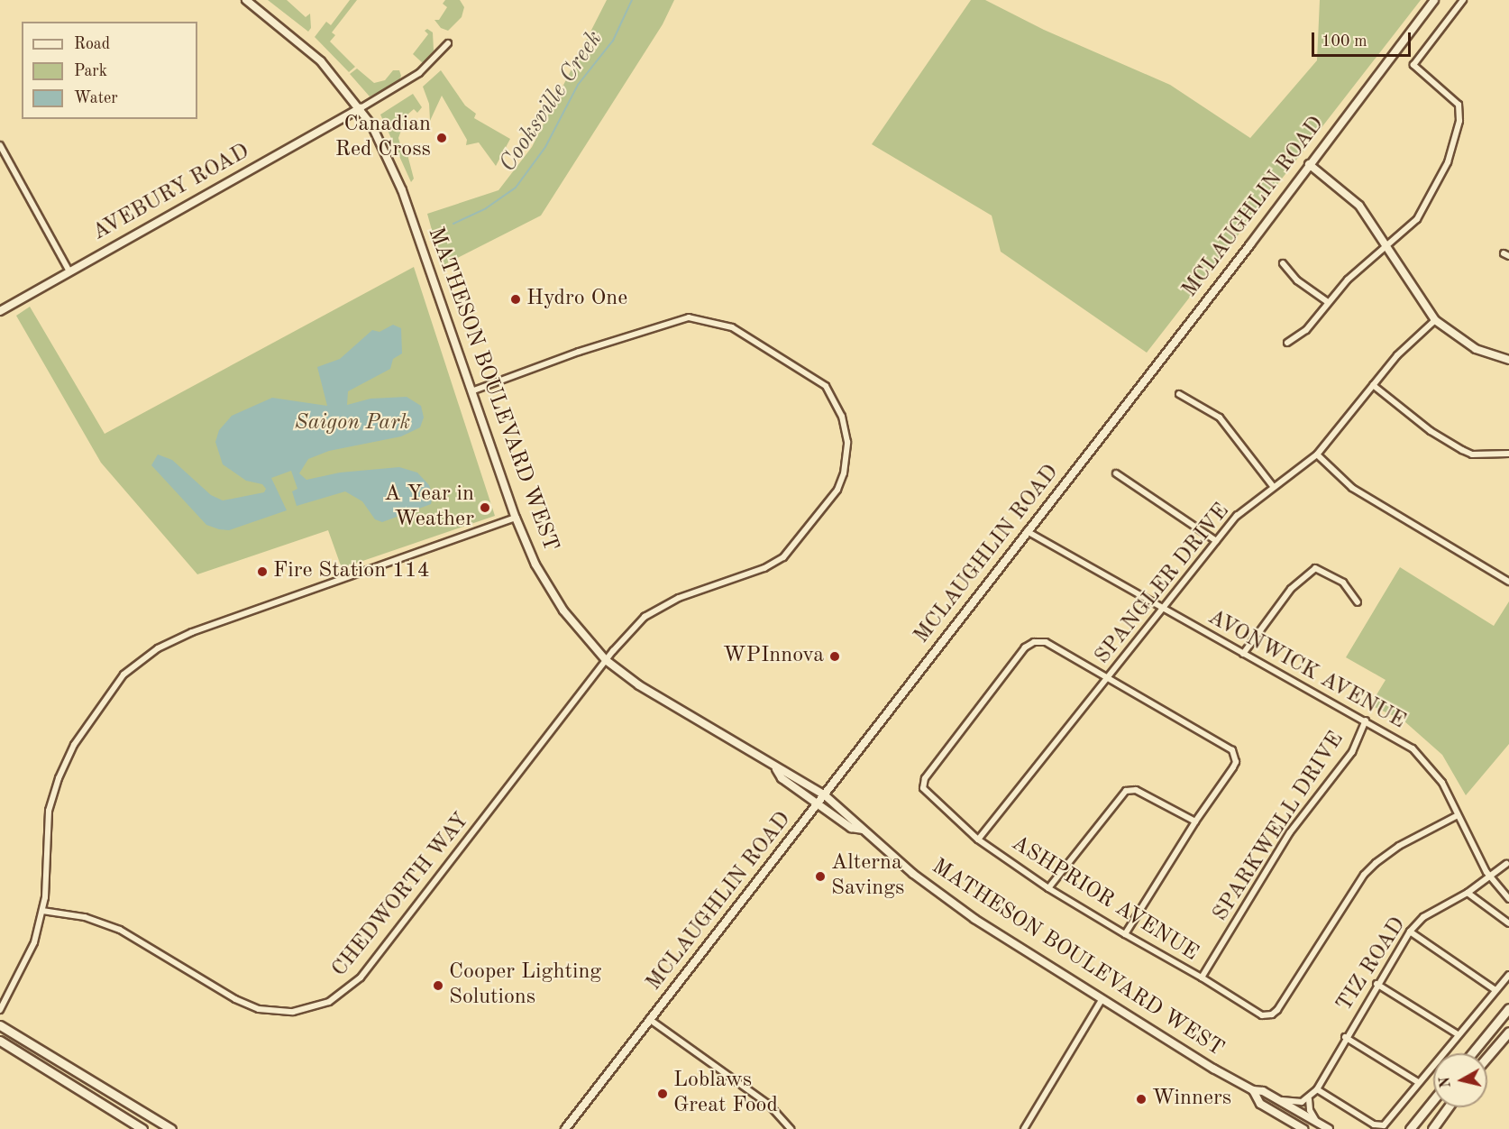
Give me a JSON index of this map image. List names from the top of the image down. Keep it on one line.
{"streets":{"street":["AVEBURY ROAD","MCLAUGHLIN ROAD","MATHESON BOULEVARD WEST","SPANGLER DRIVE","AVONWICK AVENUE","SPARKWELL DRIVE","CHEDWORTH WAY","ASHPRIOR AVENUE","TIZ ROAD"]},"crossings":[["AVEBURY ROAD","MATHESON BOULEVARD WEST"],["MCLAUGHLIN ROAD","MATHESON BOULEVARD WEST"],["MCLAUGHLIN ROAD","AVONWICK AVENUE"],["MATHESON BOULEVARD WEST","CHEDWORTH WAY"],["SPANGLER DRIVE","AVONWICK AVENUE"],["SPANGLER DRIVE","ASHPRIOR AVENUE"],["AVONWICK AVENUE","SPARKWELL DRIVE"],["AVONWICK AVENUE","ASHPRIOR AVENUE"],["AVONWICK AVENUE","TIZ ROAD"],["SPARKWELL DRIVE","ASHPRIOR AVENUE"]],"water":["Cooksville Creek"],"parks":["Saigon Park"],"places":["Canadian Red Cross","Hydro One","A Year in Weather","Fire Station 114","WPInnova","Alterna Savings","Cooper Lighting Solutions","Loblaws Great Food","Winners"],"legend":["Road","Park","Water"],"scale_bar":"100 m","north":"left"}
